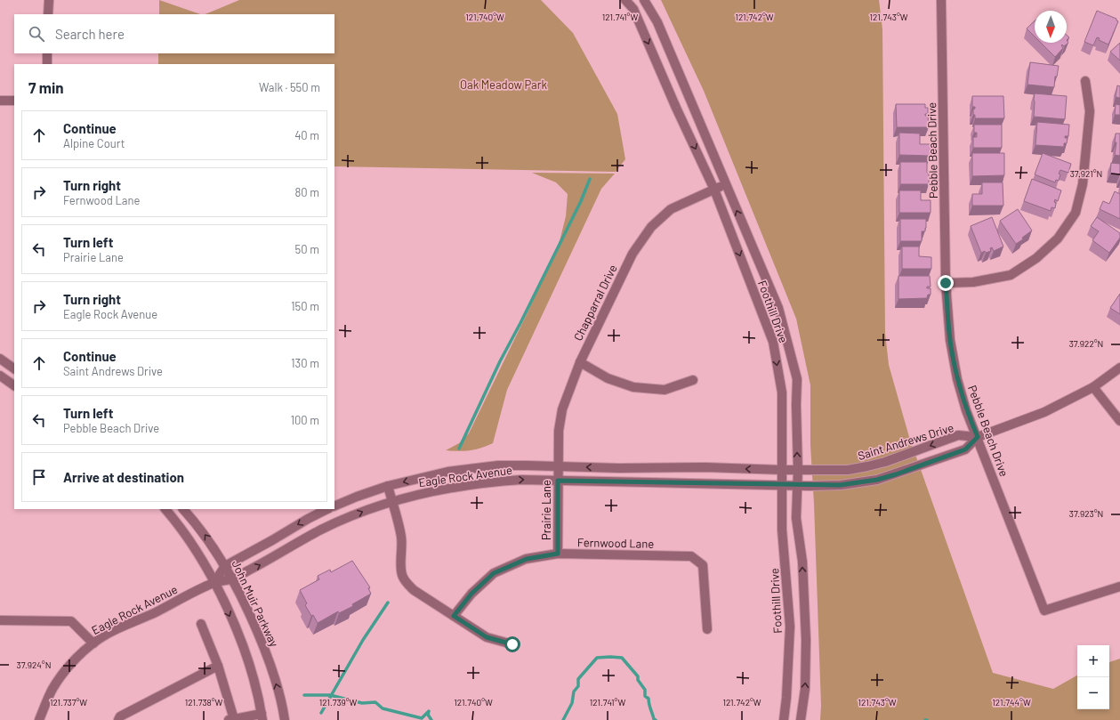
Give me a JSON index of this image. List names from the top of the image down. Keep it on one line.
{"streets":{"street":["Pebble Beach Drive","Chapparral Drive","Foothill Drive","Saint Andrews Drive","Eagle Rock Avenue","Prairie Lane","Fernwood Lane","John Muir Parkway"]},"crossings":[["Pebble Beach Drive","Saint Andrews Drive"],["Chapparral Drive","Foothill Drive"],["Chapparral Drive","Eagle Rock Avenue"],["Chapparral Drive","Prairie Lane"],["Foothill Drive","Saint Andrews Drive"],["Foothill Drive","Eagle Rock Avenue"],["Saint Andrews Drive","Eagle Rock Avenue"],["Eagle Rock Avenue","Prairie Lane"],["Eagle Rock Avenue","John Muir Parkway"],["Prairie Lane","Fernwood Lane"]],"parks":["Oak Meadow Park"],"north":"bottom","page":{"search":"Search here","heading":["7 min","Walk · 550 m"],"list":[["Continue","Alpine Court","40 m"],["Turn right","Fernwood Lane","80 m"],["Turn left","Prairie Lane","50 m"],["Turn right","Eagle Rock Avenue","150 m"],["Continue","Saint Andrews Drive","130 m"],["Turn left","Pebble Beach Drive","100 m"],"Arrive at destination"],"map_buttons":["+","−"]},"coordinates":["121.740°W","121.741°W","121.742°W","121.743°W","37.921°N","37.922°N","37.923°N","37.924°N","121.737°W","121.738°W","121.739°W","121.744°W"]}
